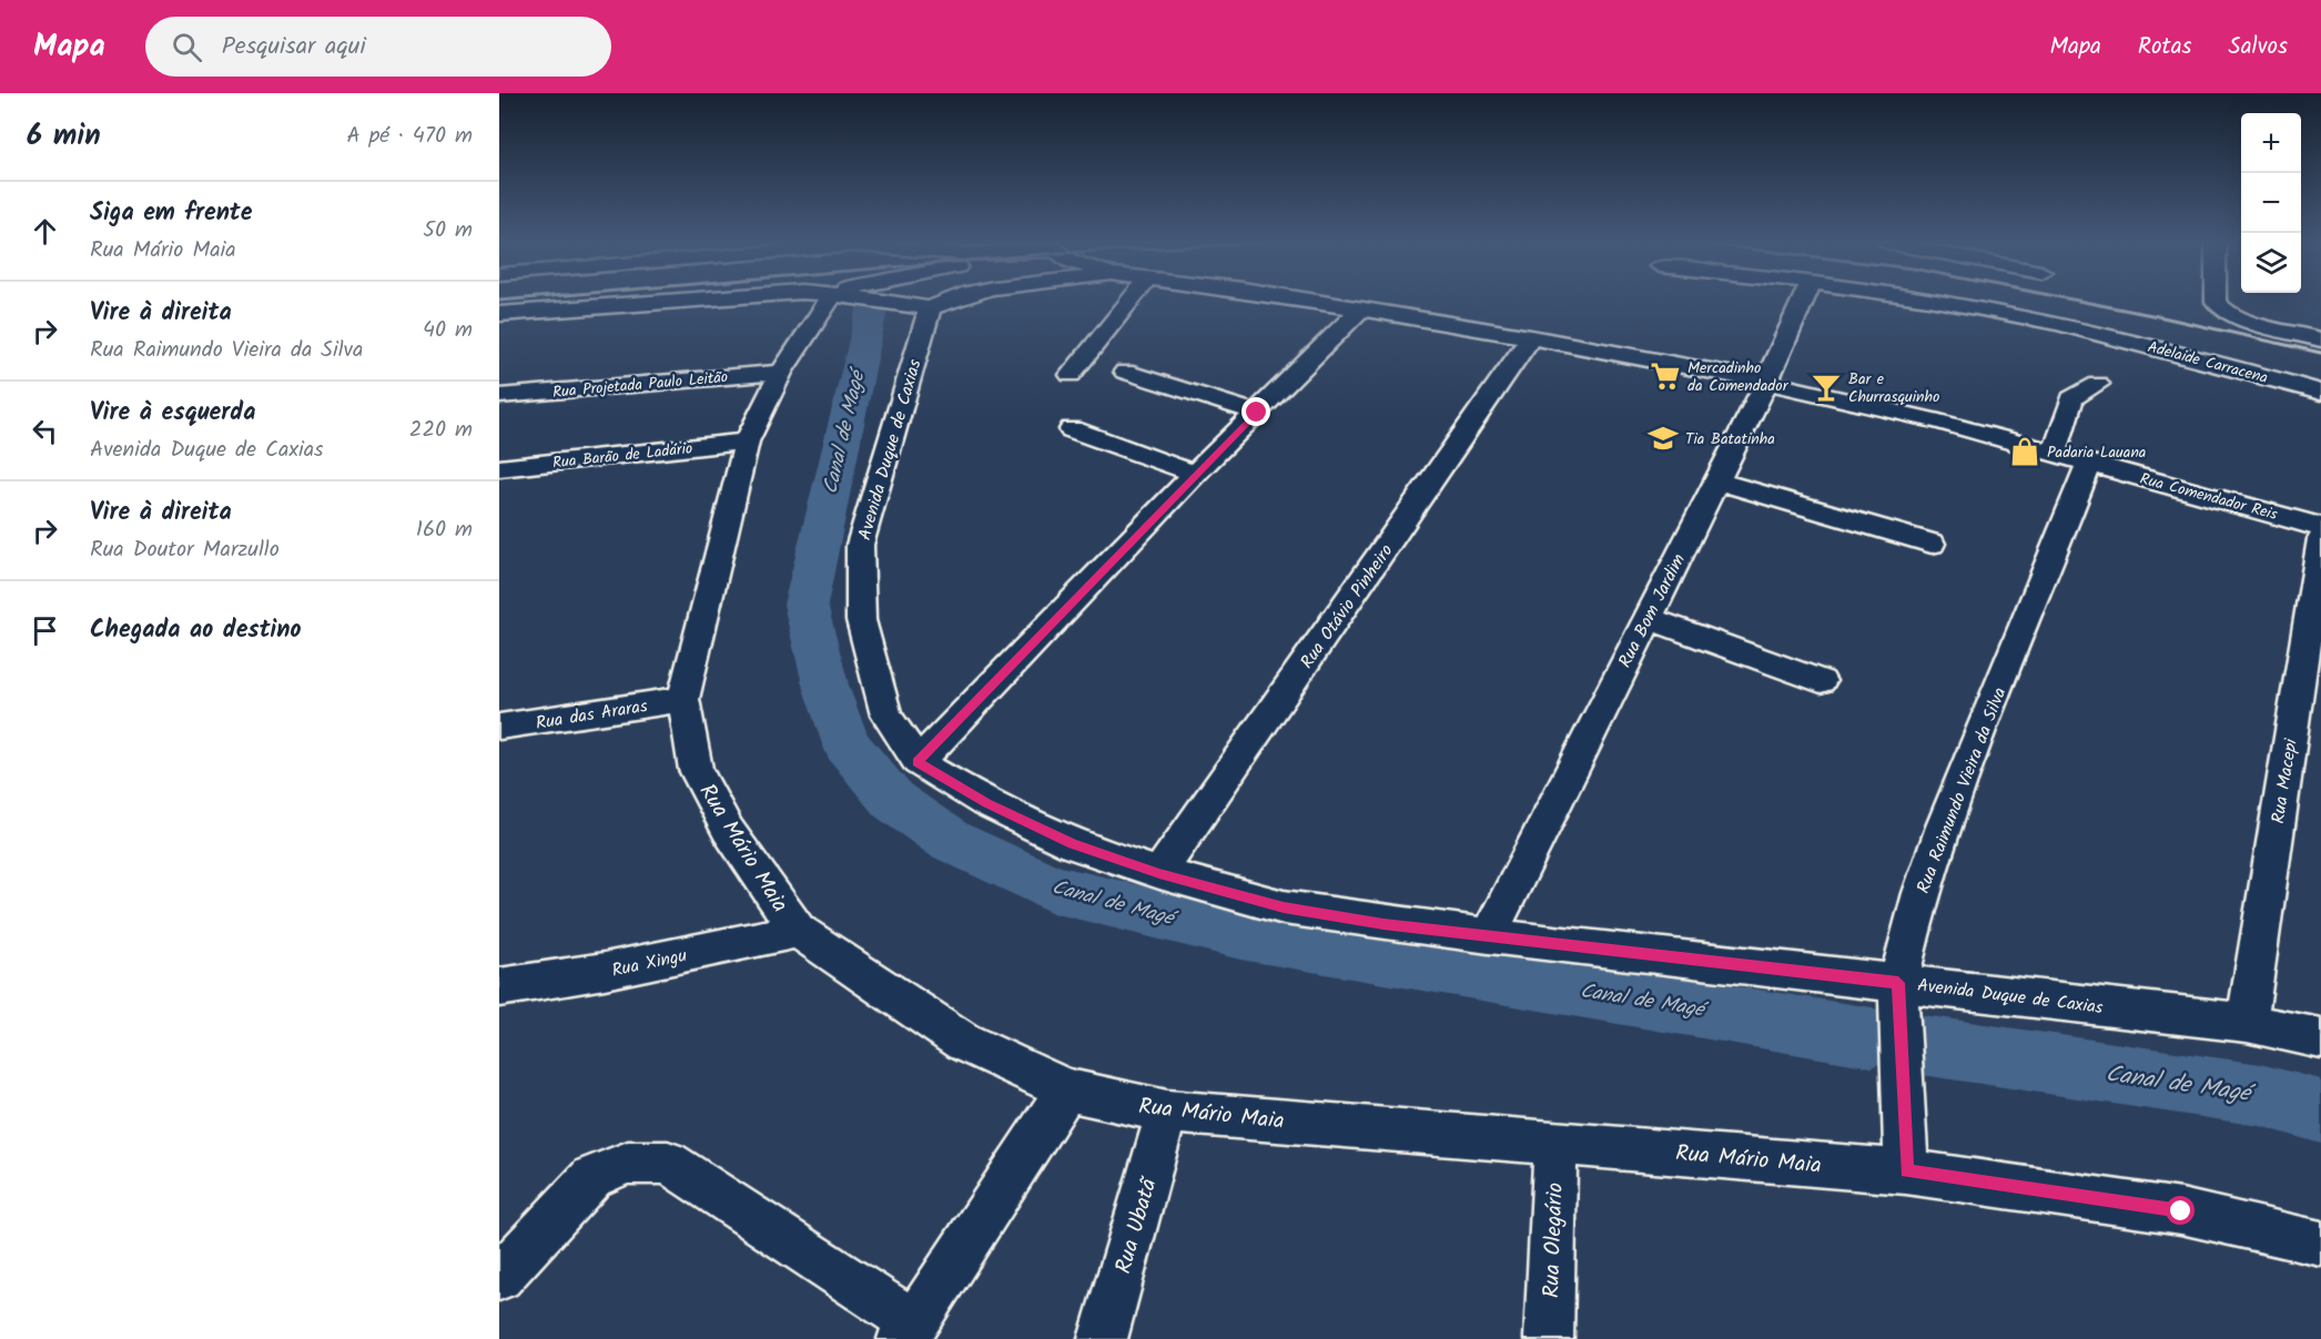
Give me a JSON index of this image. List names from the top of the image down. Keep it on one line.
{"streets":{"street":["Adelaide Carracena","Rua Projetada Paulo Leitão","Avenida Duque de Caxias","Rua Barão de Ladário","Rua Comendador Reis","Rua Otávio Pinheiro","Rua Bom Jardim","Rua das Araras","Rua Macepi","Rua Raimundo Vieira da Silva","Rua Mário Maia","Rua Xingu","Rua Ubatã","Rua Olegário"]},"crossings":[["Rua Projetada Paulo Leitão","Rua Mário Maia"],["Avenida Duque de Caxias","Rua Otávio Pinheiro"],["Avenida Duque de Caxias","Rua Bom Jardim"],["Avenida Duque de Caxias","Rua Macepi"],["Avenida Duque de Caxias","Rua Raimundo Vieira da Silva"],["Rua Barão de Ladário","Rua Mário Maia"],["Rua Comendador Reis","Rua Otávio Pinheiro"],["Rua Comendador Reis","Rua Bom Jardim"],["Rua Comendador Reis","Rua Raimundo Vieira da Silva"],["Rua das Araras","Rua Mário Maia"],["Rua Raimundo Vieira da Silva","Rua Mário Maia"],["Rua Mário Maia","Rua Xingu"],["Rua Mário Maia","Rua Ubatã"],["Rua Mário Maia","Rua Olegário"]],"water":["Canal de Magé"],"places":{"supermarket":["Mercadinho da Comendador"],"bar":["Bar e Churrasquinho"],"school or university":["Tia Batatinha"],"shop":["Padaria Lauana"]},"page":{"header":"Mapa","search":"Pesquisar aqui","nav":["Mapa","Rotas","Salvos"],"heading":["6 min","A pé · 470 m"],"map_buttons":["+","−"],"list":[["Siga em frente","Rua Mário Maia","50 m"],["Vire à direita","Rua Raimundo Vieira da Silva","40 m"],["Vire à esquerda","Avenida Duque de Caxias","220 m"],["Vire à direita","Rua Doutor Marzullo","160 m"],"Chegada ao destino"]}}
